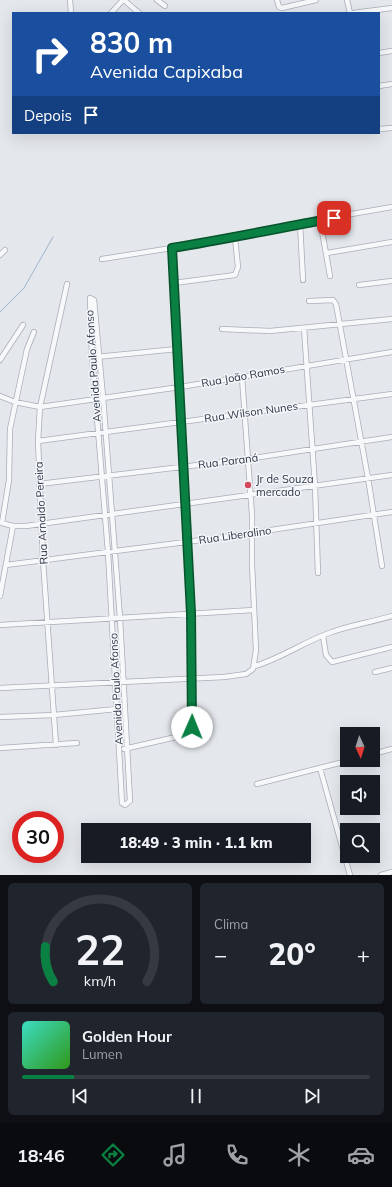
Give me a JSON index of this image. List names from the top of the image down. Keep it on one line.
{"streets":{"street":["Avenida Paulo Afonso","Rua João Ramos","Rua Wilson Nunes","Rua Paraná","Rua Arnaldo Pereira","Rua Liberalino"]},"crossings":[["Avenida Paulo Afonso","Rua João Ramos"],["Avenida Paulo Afonso","Rua Wilson Nunes"],["Avenida Paulo Afonso","Rua Paraná"],["Avenida Paulo Afonso","Rua Liberalino"],["Rua João Ramos","Rua Arnaldo Pereira"],["Rua Wilson Nunes","Rua Arnaldo Pereira"],["Rua Paraná","Rua Arnaldo Pereira"],["Rua Arnaldo Pereira","Rua Liberalino"]],"places":["Jr de Souza mercado"],"north":"bottom","page":{"turn":["830 m","Avenida Capixaba"],"then":"Depois","limit":"30","trip":"18:49 · 3 min · 1.1 km","tile":"Clima","heat":["−","20°","+"],"song":["Golden Hour","Lumen"],"tabs":"18:46","gauge":["22","km/h"]}}
